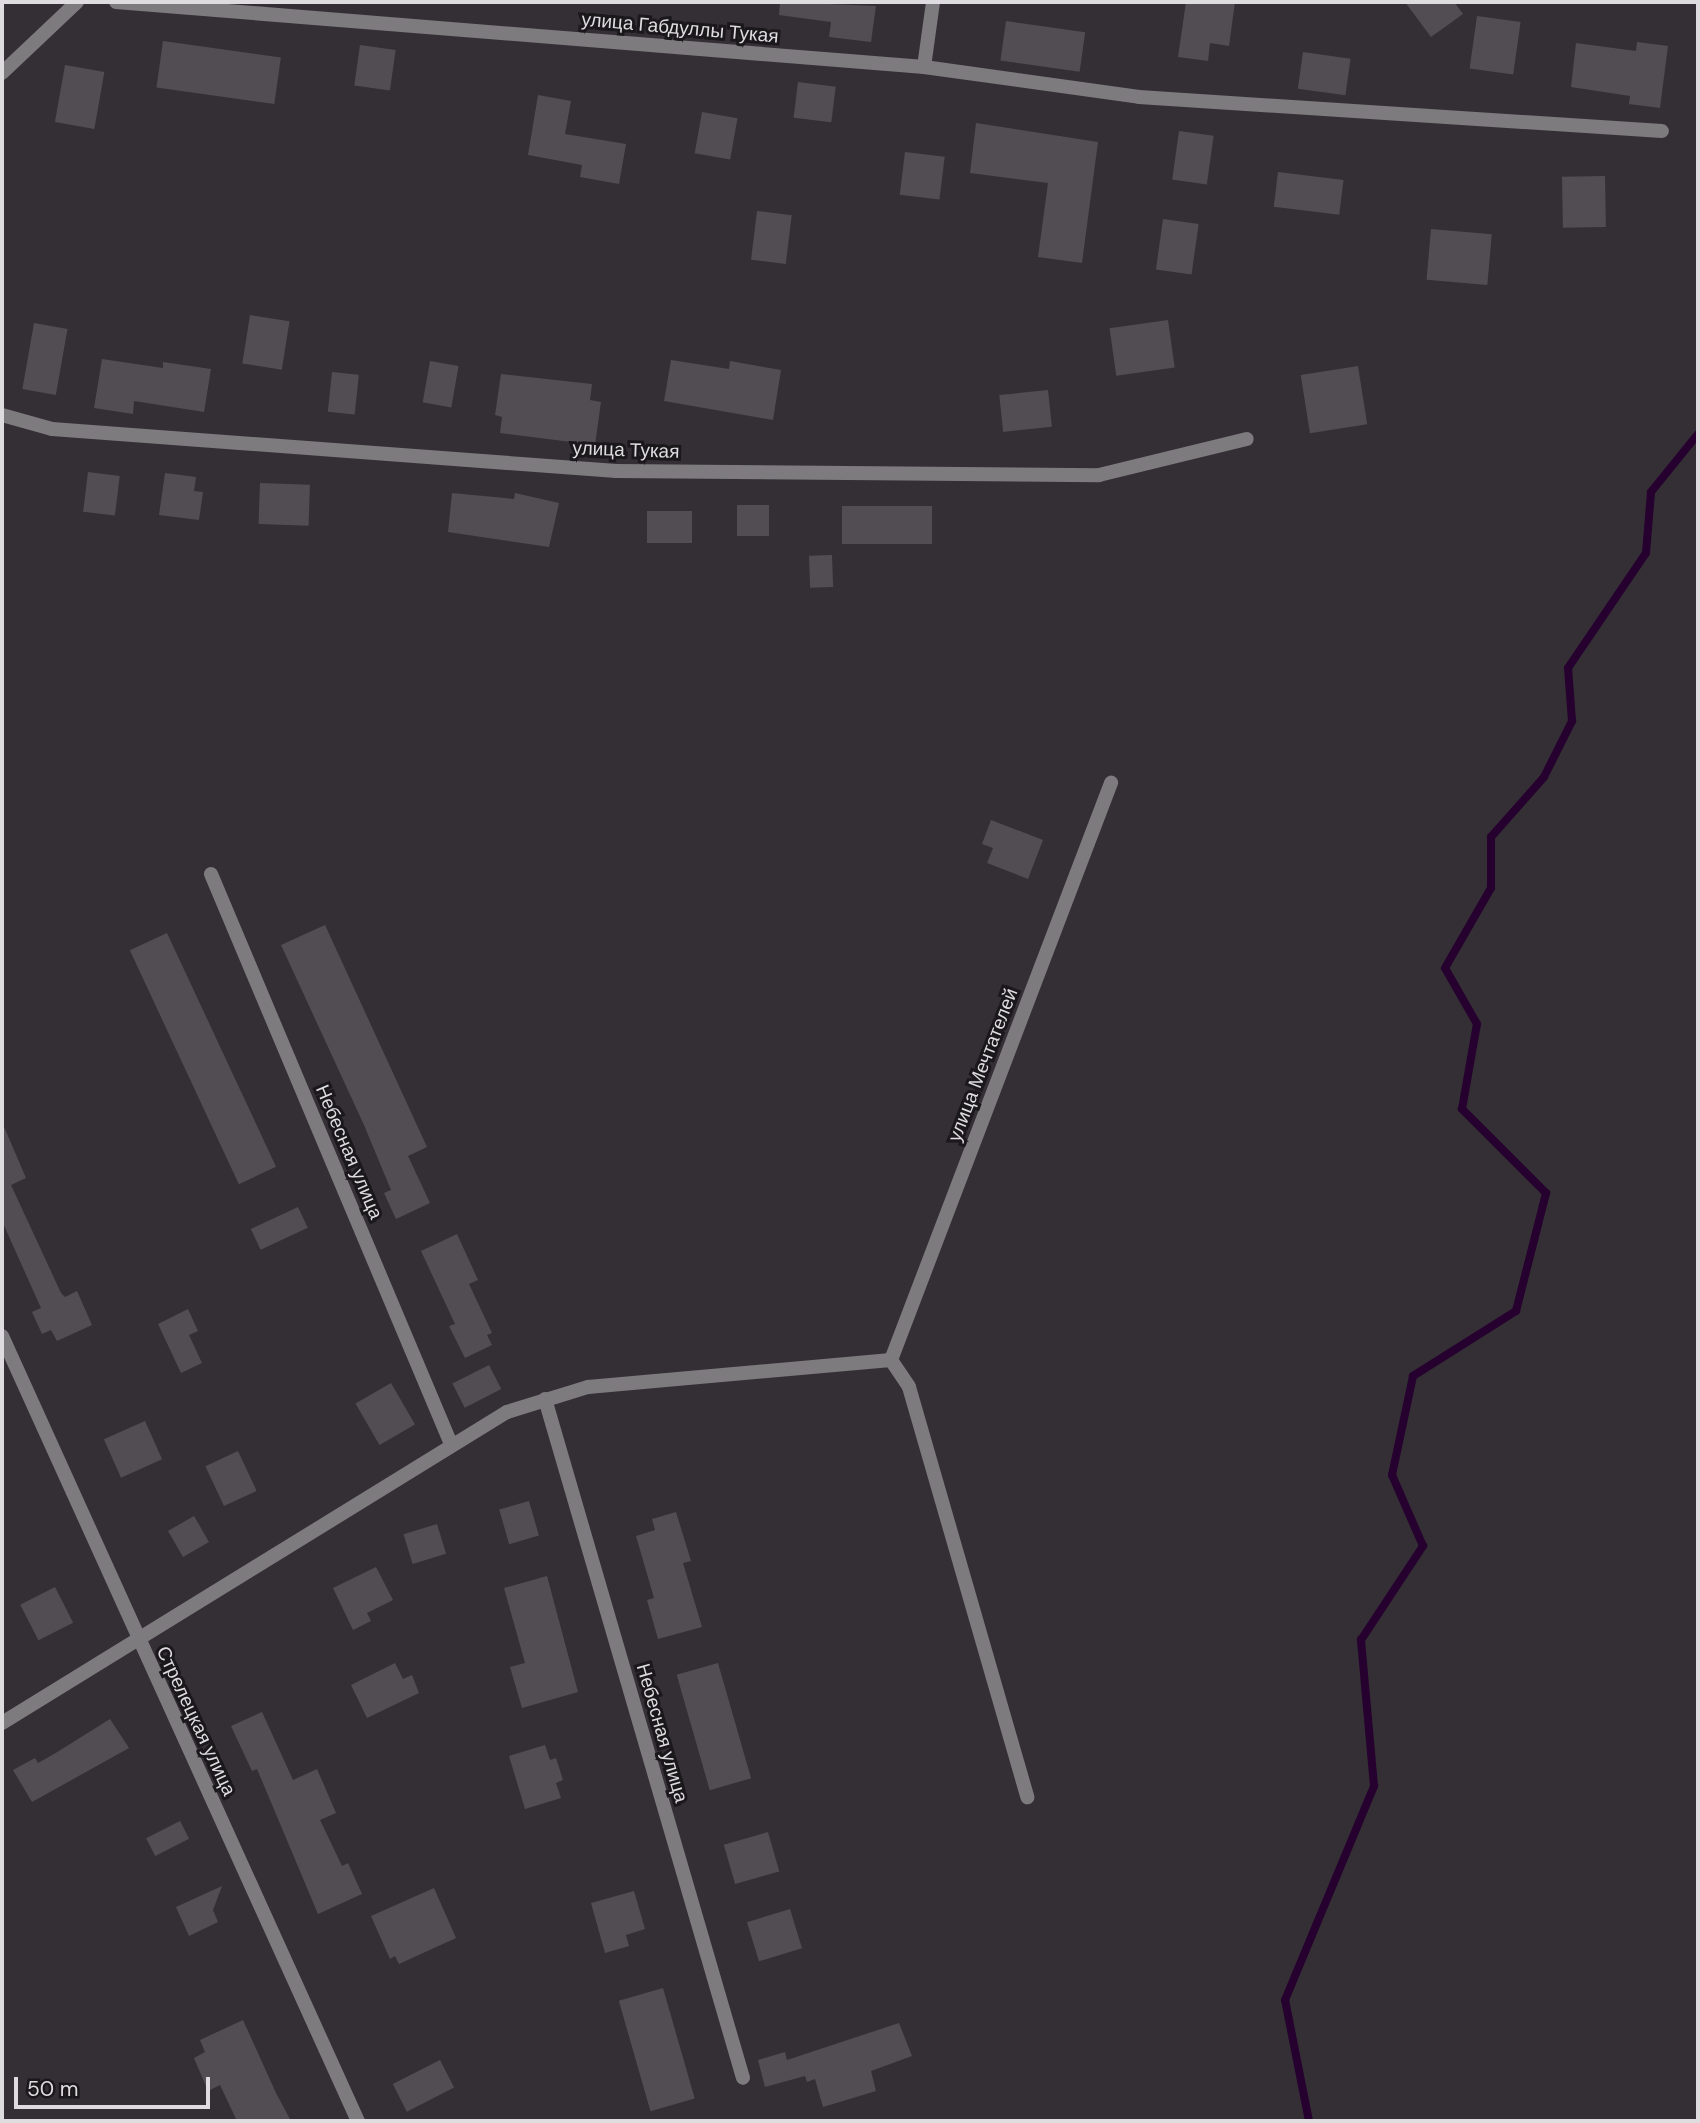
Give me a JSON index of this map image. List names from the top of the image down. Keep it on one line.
{"streets":{"street":["улица Габдуллы Тукая","улица Тукая","улица Мечтателей","Небесная улица","Стрелецкая улица"]},"scale_bar":"50 m"}
